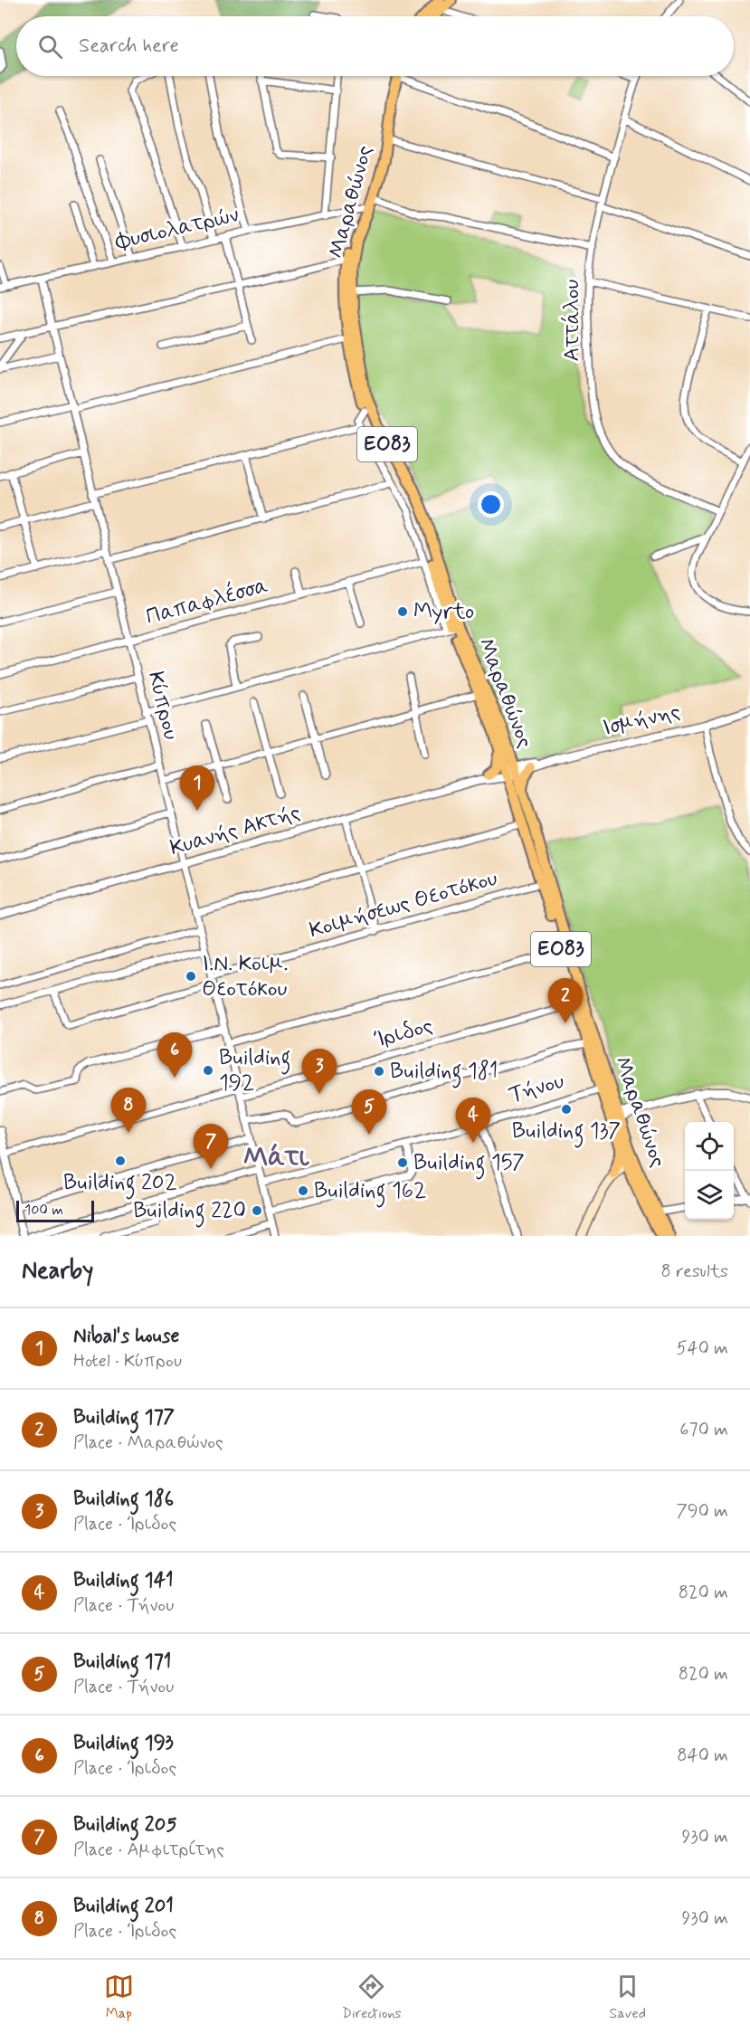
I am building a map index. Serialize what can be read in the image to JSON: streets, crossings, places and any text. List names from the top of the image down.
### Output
{
  "streets": {
    "main road": ["Μαραθώνος", "ΕΟ83"],
    "street": [
      "Φυσιολατρών",
      "Αττάλου",
      "Παπαφλέσσα",
      "Κύπρου",
      "Ισμήνης",
      "Κυανής Ακτής",
      "Κοιμήσεως Θεοτόκου",
      "Ίριδος",
      "Τήνου"
    ]
  },
  "crossings": [
    ["Μαραθώνος", "Φυσιολατρών"],
    ["Μαραθώνος", "Ισμήνης"],
    ["Μαραθώνος", "Κυανής Ακτής"],
    ["Μαραθώνος", "Κοιμήσεως Θεοτόκου"],
    ["Μαραθώνος", "Ίριδος"],
    ["Μαραθώνος", "Τήνου"],
    ["Φυσιολατρών", "Κύπρου"],
    ["Παπαφλέσσα", "Κύπρου"],
    ["Κύπρου", "Κυανής Ακτής"],
    ["Κύπρου", "Κοιμήσεως Θεοτόκου"],
    ["Κύπρου", "Ίριδος"],
    ["Κύπρου", "Τήνου"],
    ["Ισμήνης", "Κυανής Ακτής"]
  ],
  "districts": ["Μάτι"],
  "places": [
    "Myrto",
    "Ι.Ν. Κοιμ. Θεοτόκου",
    "Building 192",
    "Building 181",
    "Building 137",
    "Building 202",
    "Building 157",
    "Building 162",
    "Building 220"
  ],
  "scale_bar": "100 m",
  "page": {
    "search": "Search here",
    "pins": [
      "1",
      "2",
      "6",
      "3",
      "8",
      "5",
      "4",
      "7"
    ],
    "scale": "100 m",
    "heading": ["Nearby", "8 results"],
    "list": [
      {
        "mark": "1",
        "name": "Nibal's house",
        "note": "Hotel · Κύπρου",
        "value": "540 m"
      },
      {
        "mark": "2",
        "name": "Building 177",
        "note": "Place · Μαραθώνος",
        "value": "670 m"
      },
      {
        "mark": "3",
        "name": "Building 186",
        "note": "Place · Ίριδος",
        "value": "790 m"
      },
      {
        "mark": "4",
        "name": "Building 141",
        "note": "Place · Τήνου",
        "value": "820 m"
      },
      {
        "mark": "5",
        "name": "Building 171",
        "note": "Place · Τήνου",
        "value": "820 m"
      },
      {
        "mark": "6",
        "name": "Building 193",
        "note": "Place · Ίριδος",
        "value": "840 m"
      },
      {
        "mark": "7",
        "name": "Building 205",
        "note": "Place · Αμφιτρίτης",
        "value": "930 m"
      },
      {
        "mark": "8",
        "name": "Building 201",
        "note": "Place · Ίριδος",
        "value": "930 m"
      }
    ],
    "nav": ["Map", "Directions", "Saved"]
  }
}
